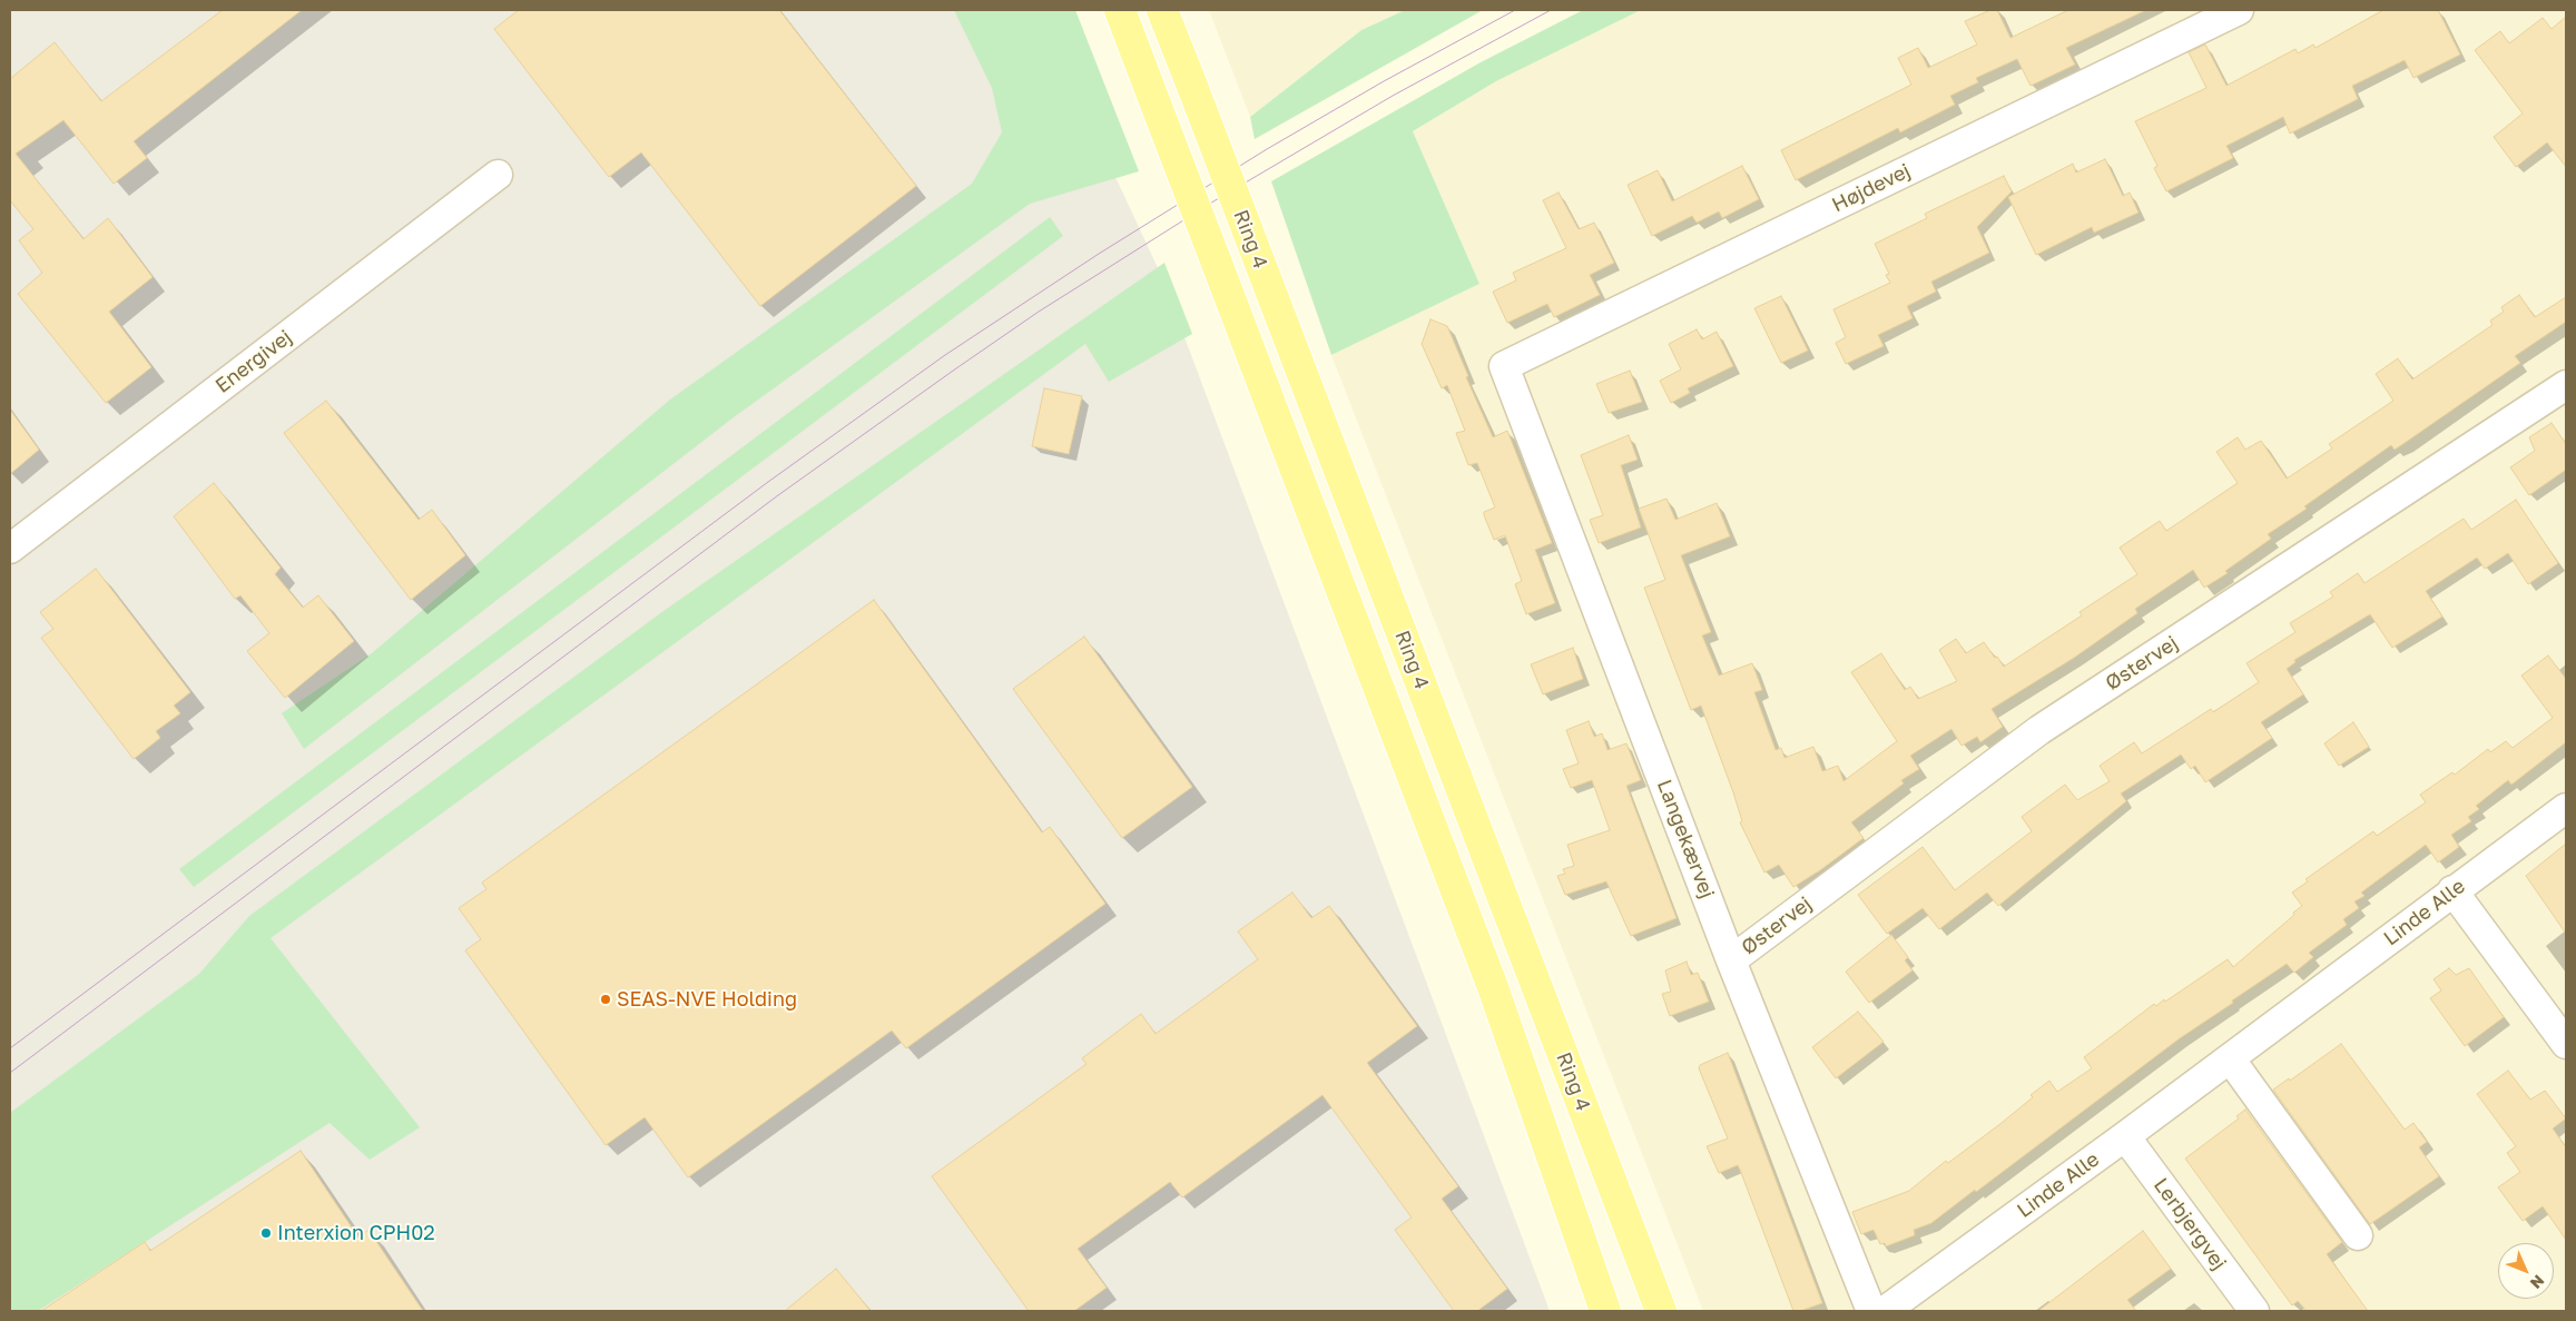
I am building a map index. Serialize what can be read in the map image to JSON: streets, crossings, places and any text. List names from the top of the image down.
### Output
{
  "streets": {
    "main road": ["Ring 4"],
    "street": [
      "Højdevej",
      "Energivej",
      "Østervej",
      "Langekærvej",
      "Linde Alle",
      "Lerbjergvej"
    ]
  },
  "crossings": [
    ["Højdevej", "Langekærvej"],
    ["Østervej", "Langekærvej"],
    ["Linde Alle", "Lerbjergvej"]
  ],
  "places": ["SEAS-NVE Holding", "Interxion CPH02"],
  "north": "bottom right"
}
